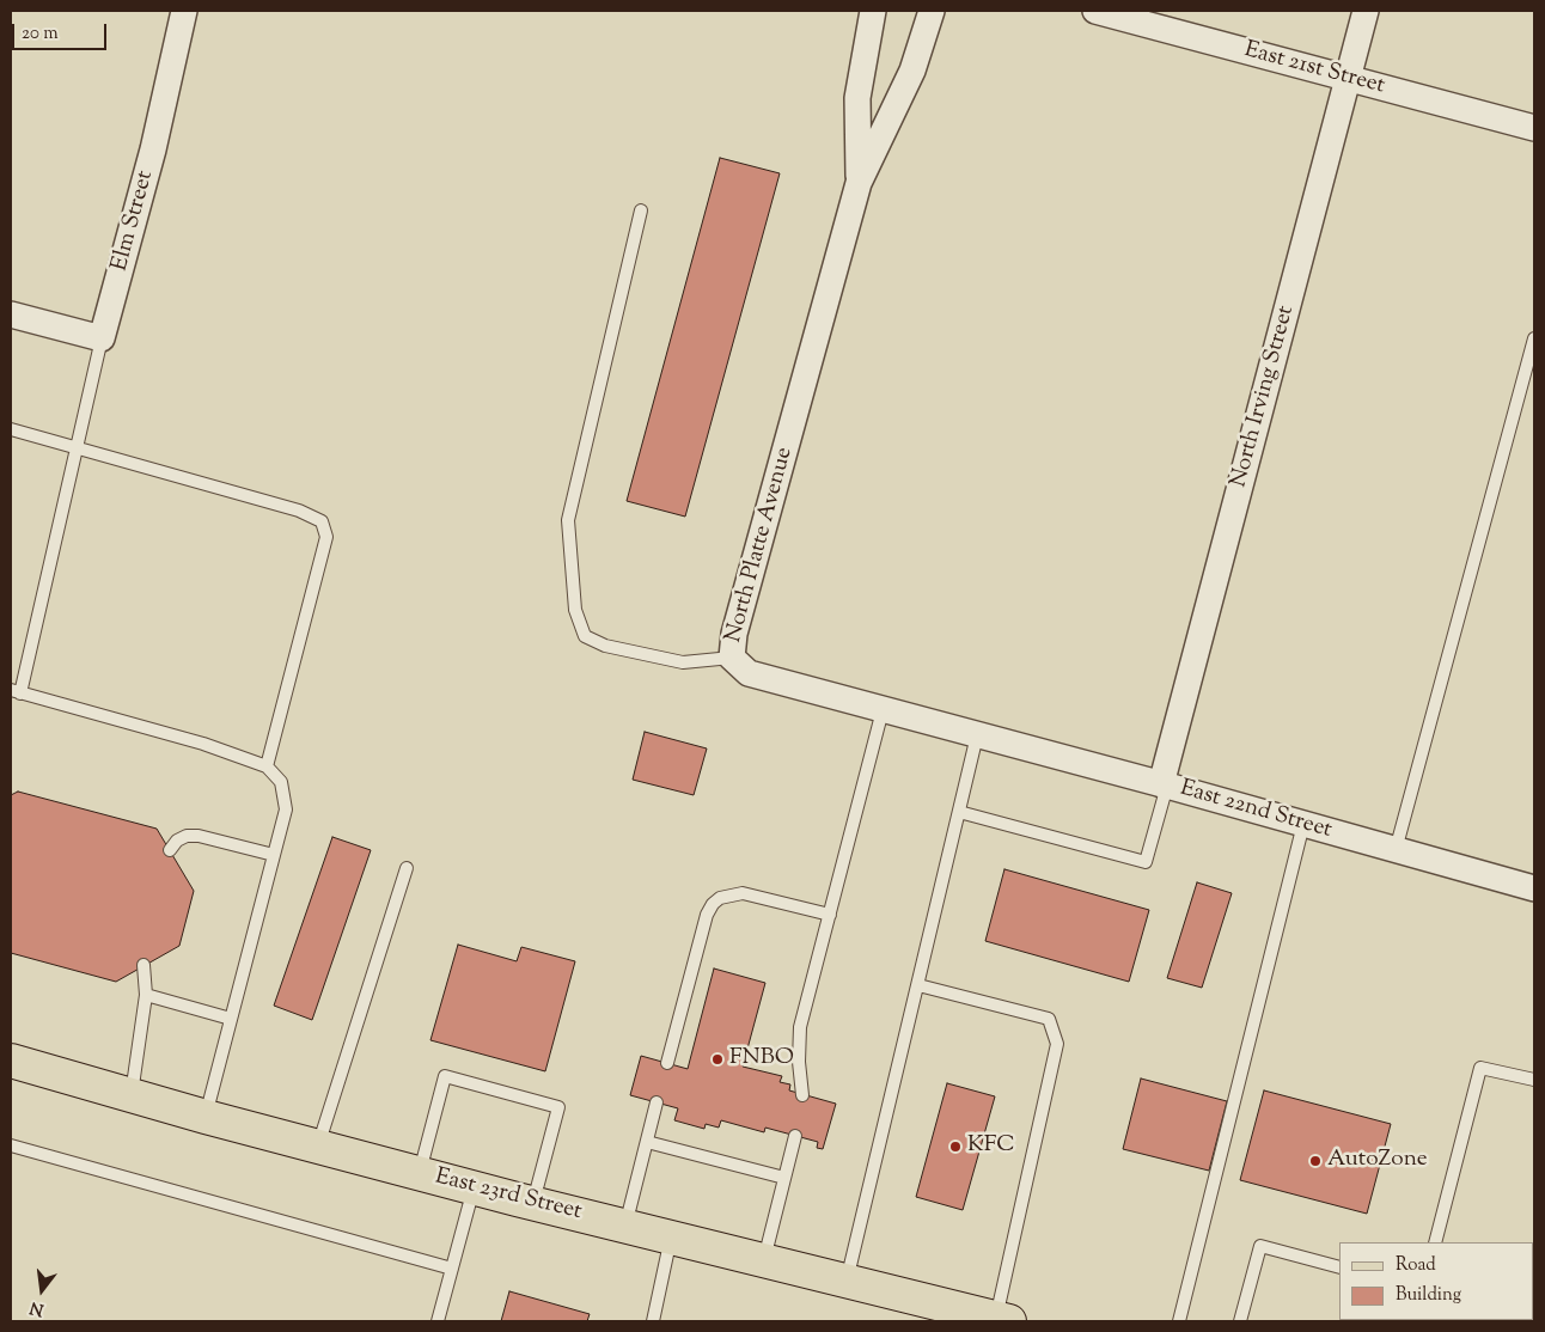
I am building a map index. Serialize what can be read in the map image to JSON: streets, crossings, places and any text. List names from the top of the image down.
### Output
{
  "streets": {
    "main road": ["East 23rd Street"],
    "street": [
      "East 21st Street",
      "Elm Street",
      "North Irving Street",
      "North Platte Avenue",
      "East 22nd Street"
    ]
  },
  "crossings": [
    ["East 21st Street", "North Irving Street"],
    ["North Irving Street", "East 22nd Street"],
    ["North Platte Avenue", "East 22nd Street"]
  ],
  "places": ["FNBO", "KFC", "AutoZone"],
  "legend": ["Road", "Building"],
  "scale_bar": "20 m",
  "north": "bottom"
}
